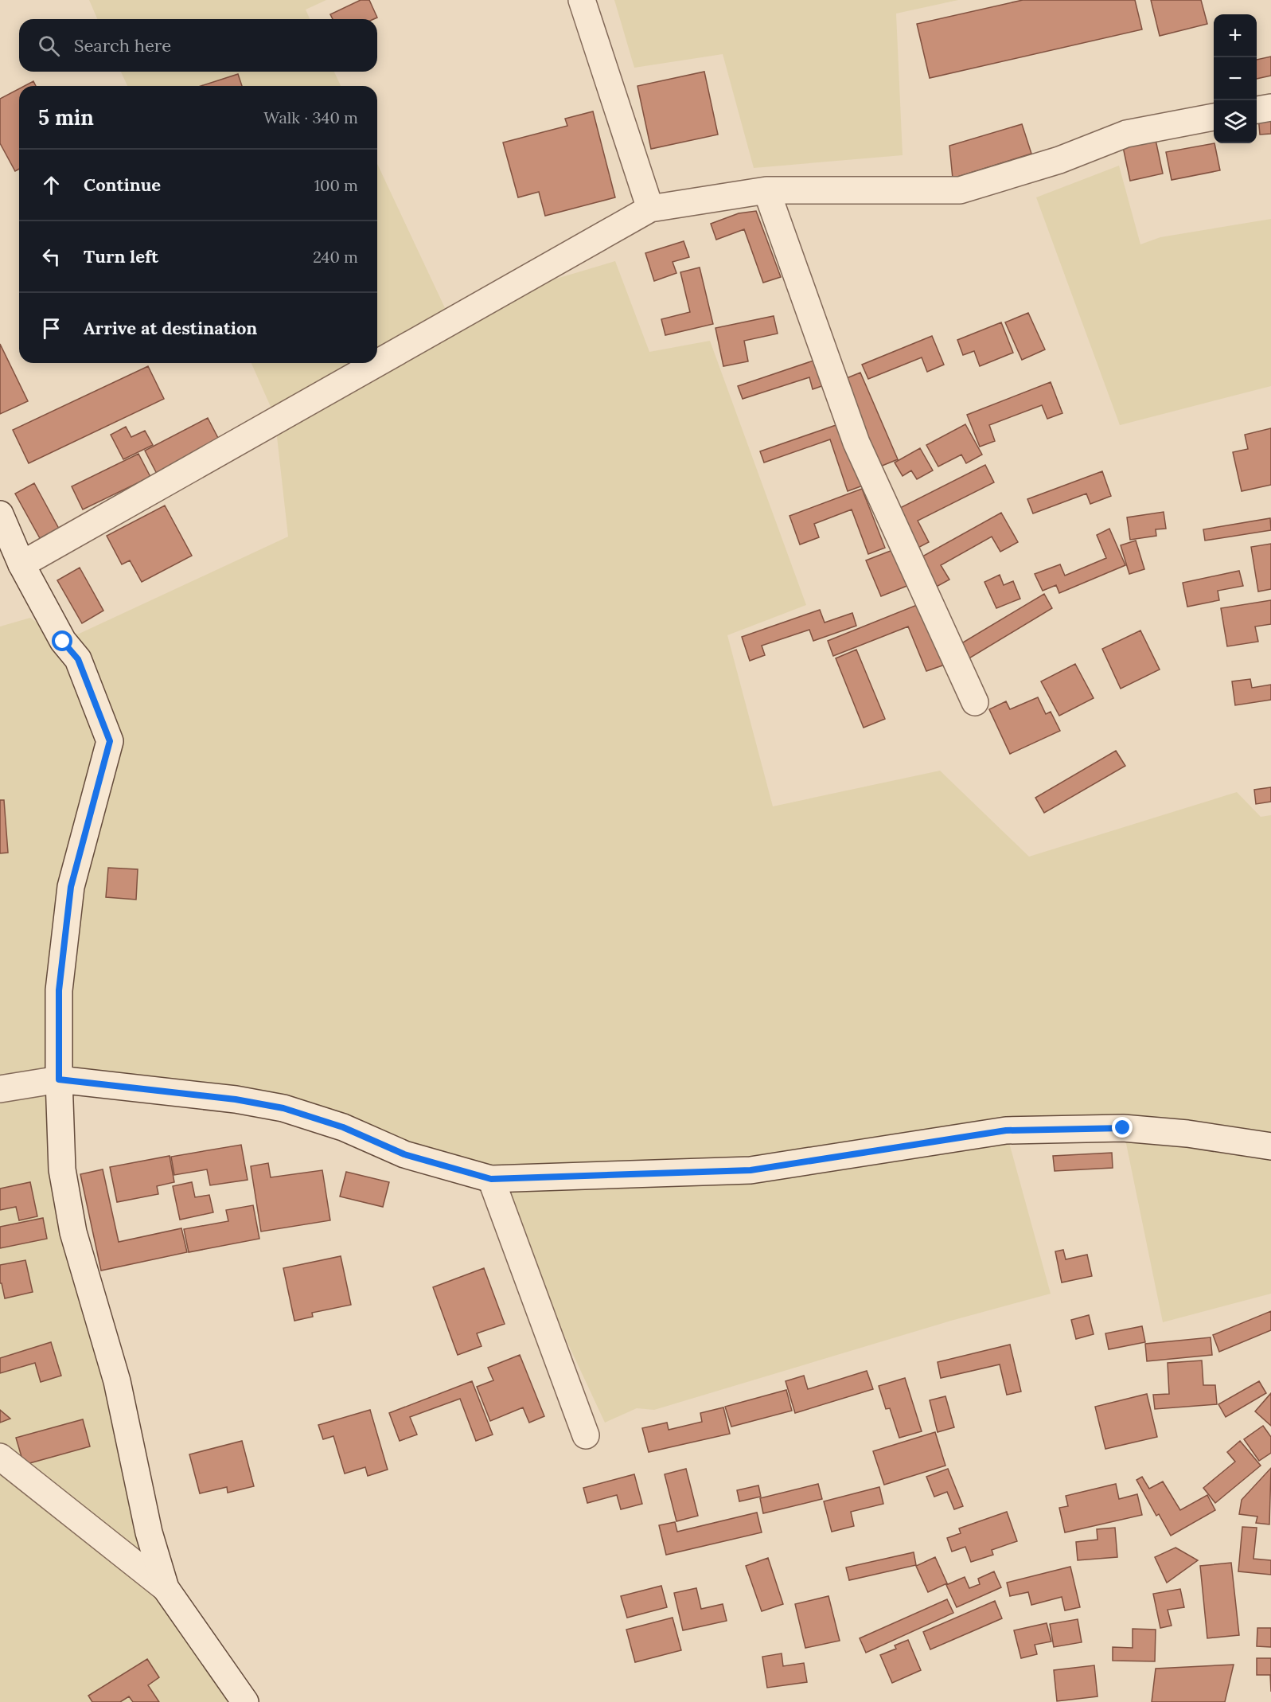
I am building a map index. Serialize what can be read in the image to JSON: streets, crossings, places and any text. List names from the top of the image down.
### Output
{
  "page": {
    "map_buttons": ["+", "−"],
    "search": "Search here",
    "heading": ["5 min", "Walk · 340 m"],
    "list": [
      ["Continue", "100 m"],
      ["Turn left", "240 m"],
      "Arrive at destination"
    ]
  }
}
